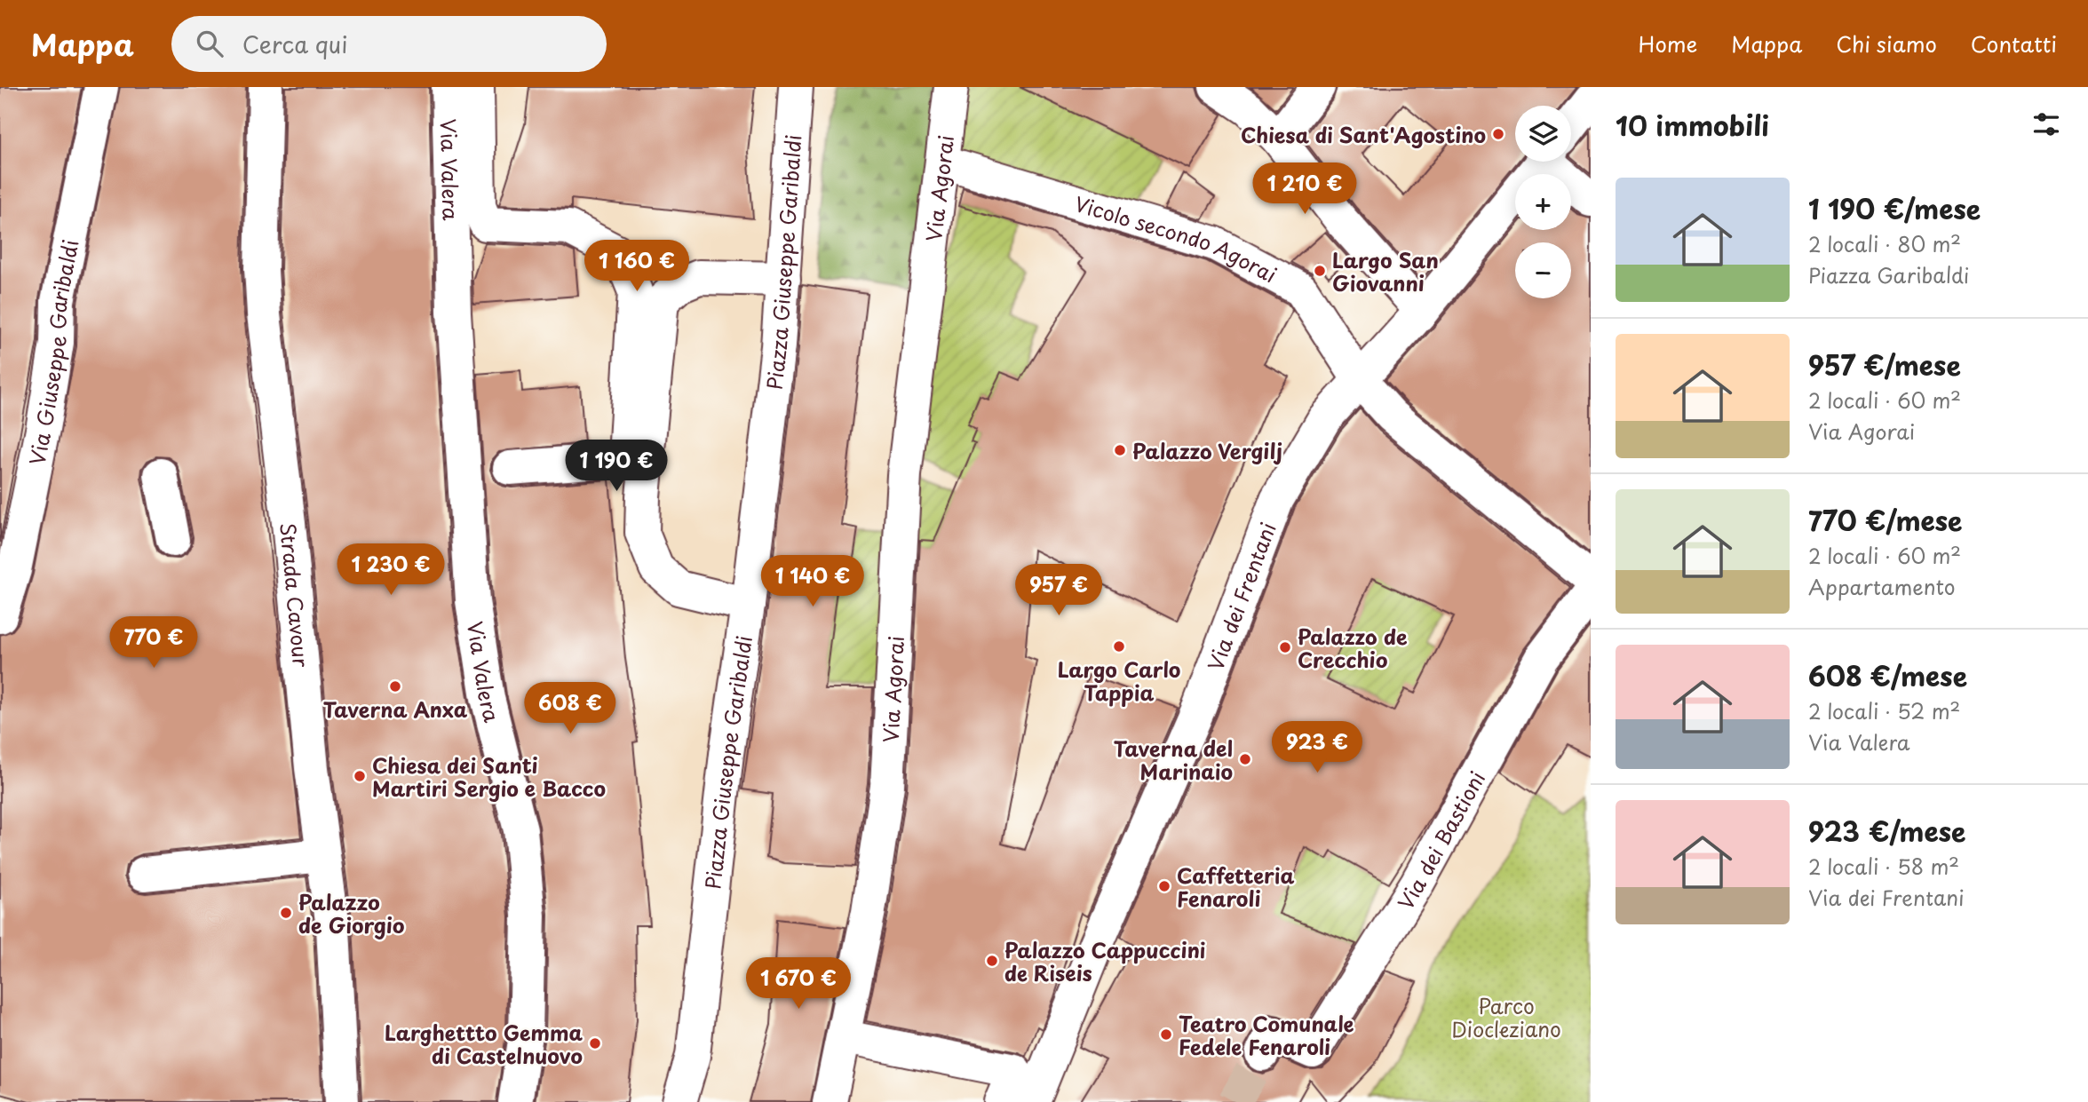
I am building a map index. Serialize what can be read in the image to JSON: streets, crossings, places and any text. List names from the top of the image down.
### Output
{
  "streets": {
    "street": [
      "Via Valera",
      "Via Agorai",
      "Vicolo secondo Agorai",
      "Piazza Giuseppe Garibaldi",
      "Via Giuseppe Garibaldi",
      "Strada Cavour",
      "Via dei Frentani",
      "Via dei Bastioni"
    ]
  },
  "crossings": [
    ["Via Agorai", "Vicolo secondo Agorai"],
    ["Vicolo secondo Agorai", "Via dei Frentani"]
  ],
  "parks": ["Parco Diocleziano"],
  "places": [
    "Chiesa di Sant'Agostino",
    "Largo San Giovanni",
    "Palazzo Vergilj",
    "Largo Carlo Tappia",
    "Palazzo de Crecchio",
    "Taverna Anxa",
    "Taverna del Marinaio",
    "Chiesa dei Santi Martiri Sergio e Bacco",
    "Caffetteria Fenaroli",
    "Palazzo de Giorgio",
    "Palazzo Cappuccini de Riseis",
    "Teatro Comunale Fedele Fenaroli",
    "Larghettto Gemma di Castelnuovo"
  ],
  "page": {
    "header": "Mappa",
    "search": "Cerca qui",
    "nav": [
      "Home",
      "Mappa",
      "Chi siamo",
      "Contatti"
    ],
    "heading": "10 immobili",
    "map_buttons": ["+", "−"],
    "list": [
      {
        "name": "1 190 €/mese",
        "note": "2 locali · 80 m² · Piazza Garibaldi"
      },
      {
        "name": "957 €/mese",
        "note": "2 locali · 60 m² · Via Agorai"
      },
      {
        "name": "770 €/mese",
        "note": "2 locali · 60 m² · Appartamento"
      },
      {
        "name": "608 €/mese",
        "note": "2 locali · 52 m² · Via Valera"
      },
      {
        "name": "923 €/mese",
        "note": "2 locali · 58 m² · Via dei Frentani"
      }
    ],
    "price": [
      "1 210 €",
      "1 160 €",
      "1 190 €",
      "1 230 €",
      "1 140 €",
      "957 €",
      "770 €",
      "608 €",
      "923 €",
      "1 670 €"
    ]
  }
}
